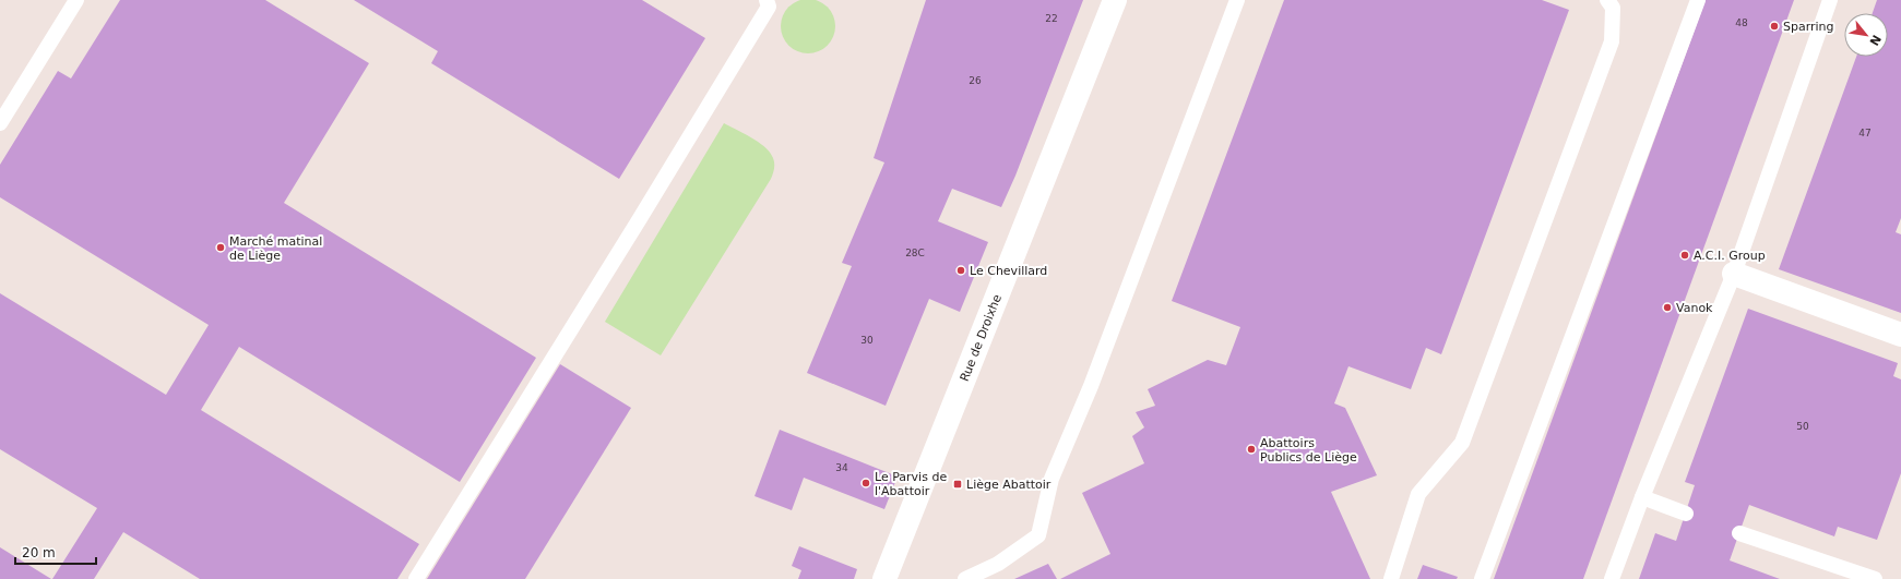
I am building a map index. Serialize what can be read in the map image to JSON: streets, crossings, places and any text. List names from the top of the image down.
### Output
{
  "streets": {
    "street": ["Rue de Droixhe"]
  },
  "places": {
    "other": [
      "Sparring",
      "Marché matinal de Liège",
      "A.C.I. Group",
      "Le Chevillard",
      "Vanok",
      "Abattoirs Publics de Liège",
      "Le Parvis de l'Abattoir"
    ],
    "transit": ["Liège Abattoir"]
  },
  "house_numbers": [
    "22",
    "48",
    "26",
    "47",
    "28C",
    "30",
    "50",
    "34"
  ],
  "scale_bar": "20 m",
  "north": "bottom right"
}
